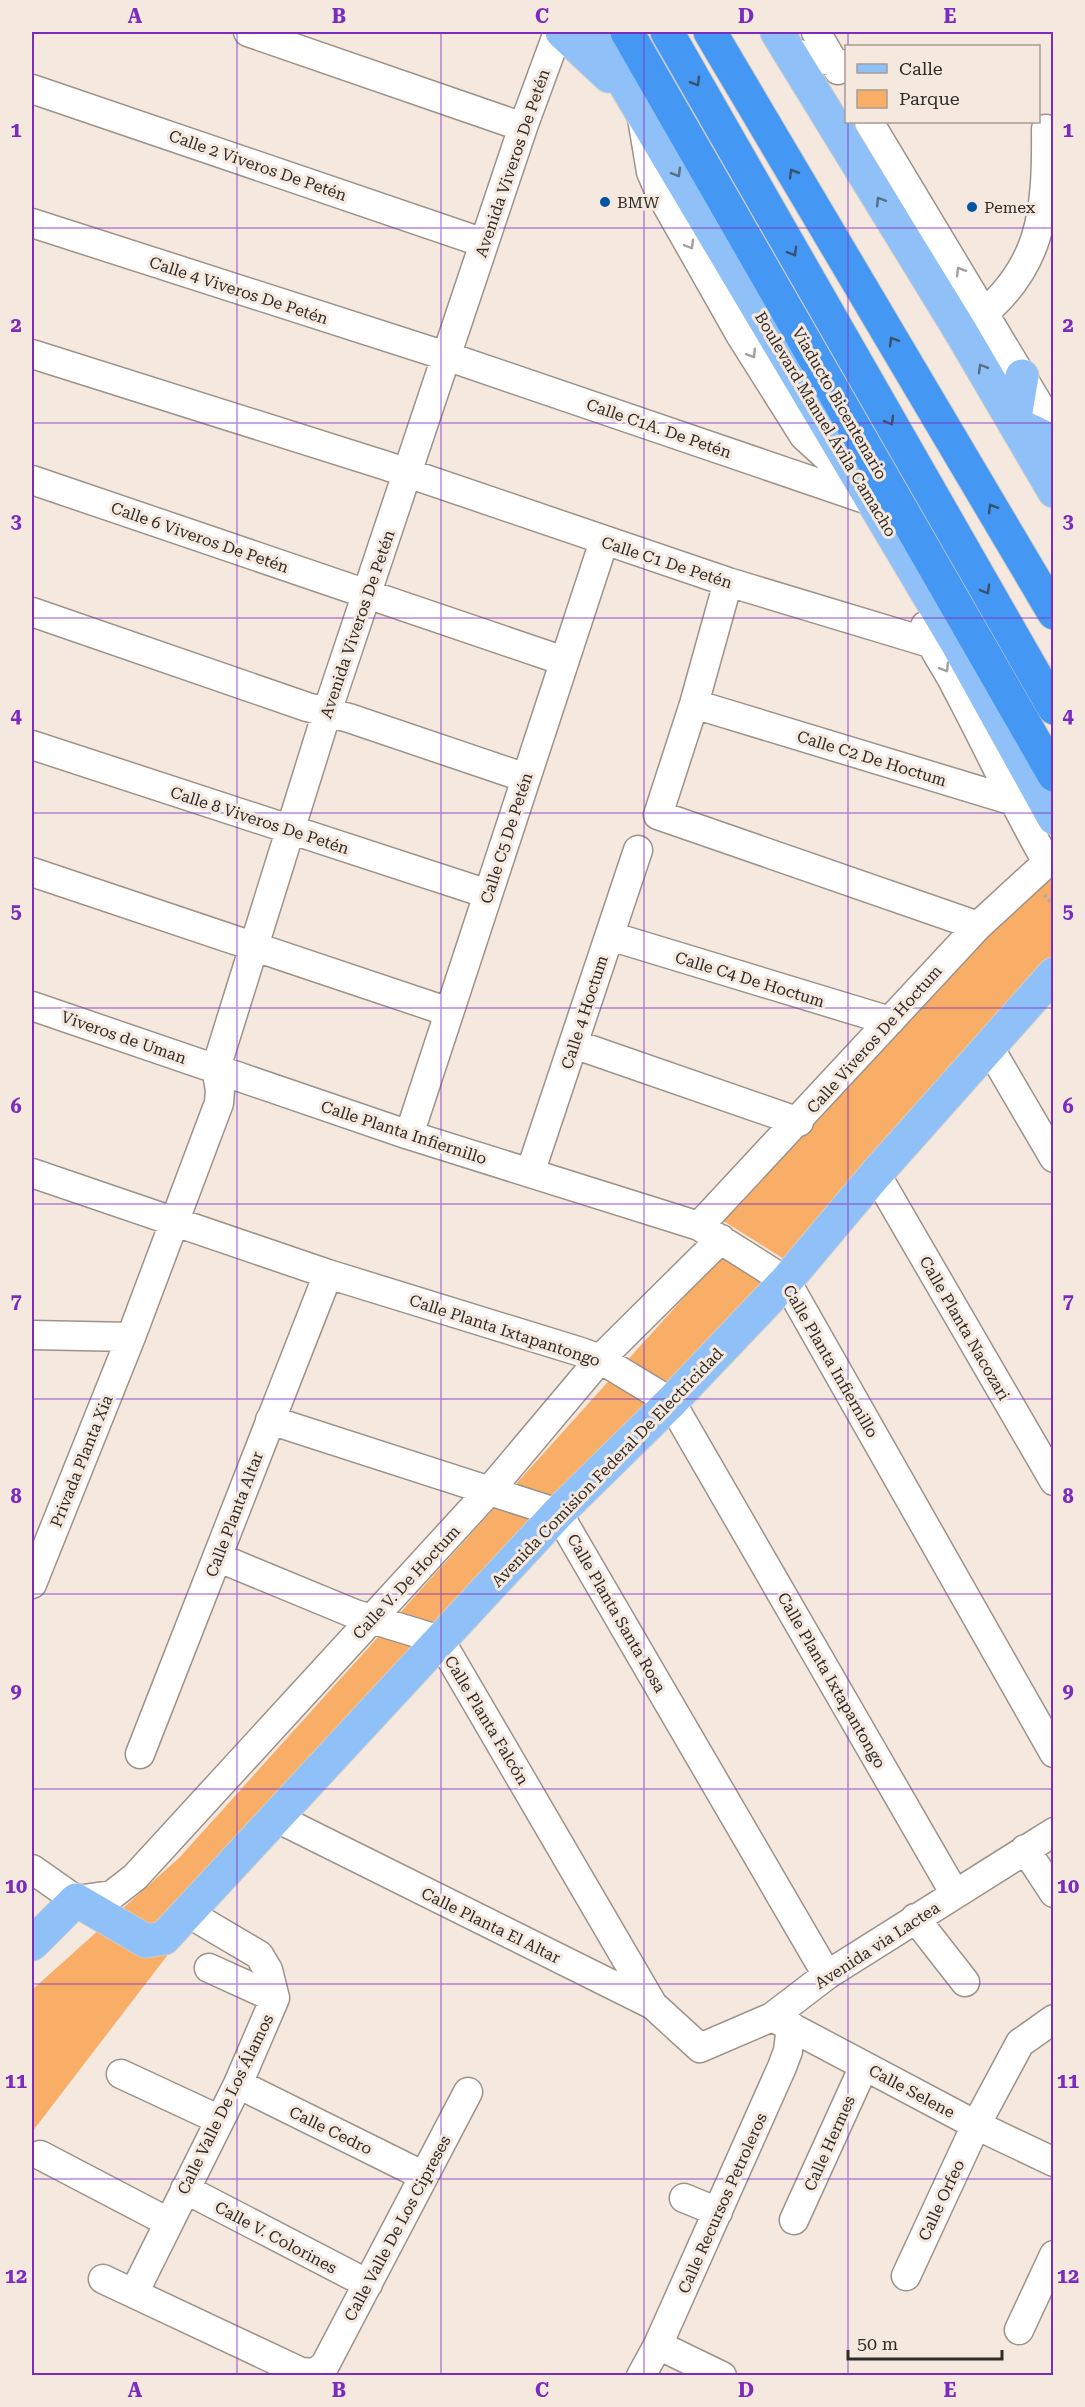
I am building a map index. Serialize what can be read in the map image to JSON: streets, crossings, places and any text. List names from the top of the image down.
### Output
{
  "streets": {
    "highway": ["Viaducto Bicentenario"],
    "main road": ["Boulevard Manuel Ávila Camacho", "Avenida Comision Federal De Electricidad"],
    "street": [
      "Avenida Viveros De Petén",
      "Calle 2 Viveros De Petén",
      "Calle 4 Viveros De Petén",
      "Calle C1A. De Petén",
      "Calle 6 Viveros De Petén",
      "Calle C1 De Petén",
      "Calle C2 De Hoctum",
      "Calle 8 Viveros De Petén",
      "Calle C5 De Petén",
      "Calle C4 De Hoctum",
      "Calle 4 Hoctum",
      "Viveros de Uman",
      "Calle Viveros De Hoctum",
      "Calle Planta Infiernillo",
      "Calle Planta Nacozari",
      "Calle Planta Ixtapantongo",
      "Privada Planta Xia",
      "Calle Planta Altar",
      "Calle V. De Hoctum",
      "Calle Planta Santa Rosa",
      "Calle Planta Falcón",
      "Calle Planta El Altar",
      "Avenida via Lactea",
      "Calle Selene",
      "Calle Valle De Los Álamos",
      "Calle Cedro",
      "Calle Hermes",
      "Calle Orfeo",
      "Calle Recursos Petroleros",
      "Calle Valle De Los Cipreses",
      "Calle V. Colorines"
    ]
  },
  "crossings": [
    ["Avenida Viveros De Petén", "Calle 2 Viveros De Petén"],
    ["Avenida Viveros De Petén", "Calle 4 Viveros De Petén"],
    ["Avenida Viveros De Petén", "Calle C1A. De Petén"],
    ["Avenida Viveros De Petén", "Calle 6 Viveros De Petén"],
    ["Avenida Viveros De Petén", "Calle C1 De Petén"],
    ["Avenida Viveros De Petén", "Calle 8 Viveros De Petén"],
    ["Avenida Viveros De Petén", "Viveros de Uman"],
    ["Avenida Viveros De Petén", "Calle Planta Infiernillo"],
    ["Avenida Viveros De Petén", "Calle Planta Ixtapantongo"],
    ["Avenida Viveros De Petén", "Privada Planta Xia"],
    ["Calle 4 Viveros De Petén", "Calle C1A. De Petén"],
    ["Boulevard Manuel Ávila Camacho", "Calle C1A. De Petén"],
    ["Boulevard Manuel Ávila Camacho", "Calle C2 De Hoctum"],
    ["Calle C1 De Petén", "Calle C5 De Petén"],
    ["Calle 8 Viveros De Petén", "Calle C5 De Petén"],
    ["Calle C5 De Petén", "Calle Planta Infiernillo"],
    ["Calle C4 De Hoctum", "Calle 4 Hoctum"],
    ["Calle C4 De Hoctum", "Calle Viveros De Hoctum"],
    ["Calle 4 Hoctum", "Calle Planta Infiernillo"],
    ["Viveros de Uman", "Calle Planta Infiernillo"],
    ["Calle Viveros De Hoctum", "Calle Planta Infiernillo"],
    ["Calle Viveros De Hoctum", "Calle V. De Hoctum"],
    ["Calle Planta Infiernillo", "Avenida Comision Federal De Electricidad"],
    ["Calle Planta Infiernillo", "Calle V. De Hoctum"],
    ["Calle Planta Nacozari", "Avenida Comision Federal De Electricidad"],
    ["Calle Planta Ixtapantongo", "Privada Planta Xia"],
    ["Calle Planta Ixtapantongo", "Avenida Comision Federal De Electricidad"],
    ["Calle Planta Ixtapantongo", "Calle Planta Altar"],
    ["Calle Planta Ixtapantongo", "Calle V. De Hoctum"],
    ["Calle Planta Ixtapantongo", "Avenida via Lactea"],
    ["Avenida Comision Federal De Electricidad", "Calle V. De Hoctum"],
    ["Avenida Comision Federal De Electricidad", "Calle Planta Santa Rosa"],
    ["Avenida Comision Federal De Electricidad", "Calle Planta Falcón"],
    ["Avenida Comision Federal De Electricidad", "Calle Planta El Altar"],
    ["Avenida Comision Federal De Electricidad", "Calle Valle De Los Álamos"],
    ["Calle Planta Altar", "Calle Planta Falcón"],
    ["Calle V. De Hoctum", "Calle Planta Falcón"],
    ["Calle Planta Santa Rosa", "Avenida via Lactea"],
    ["Calle Planta Falcón", "Calle Planta El Altar"],
    ["Calle Planta El Altar", "Avenida via Lactea"],
    ["Avenida via Lactea", "Calle Selene"],
    ["Avenida via Lactea", "Calle Recursos Petroleros"],
    ["Calle Selene", "Calle Hermes"],
    ["Calle Selene", "Calle Orfeo"],
    ["Calle Selene", "Calle Recursos Petroleros"],
    ["Calle Valle De Los Álamos", "Calle Cedro"],
    ["Calle Valle De Los Álamos", "Calle Valle De Los Cipreses"],
    ["Calle Valle De Los Álamos", "Calle V. Colorines"],
    ["Calle Cedro", "Calle Valle De Los Cipreses"],
    ["Calle Valle De Los Cipreses", "Calle V. Colorines"]
  ],
  "places": ["BMW", "Pemex"],
  "legend": ["Calle", "Parque"],
  "scale_bar": "50 m",
  "grid": {
    "columns": [
      "A",
      "B",
      "C",
      "D",
      "E"
    ],
    "rows": [
      "1",
      "2",
      "3",
      "4",
      "5",
      "6",
      "7",
      "8",
      "9",
      "10",
      "11",
      "12"
    ]
  }
}
